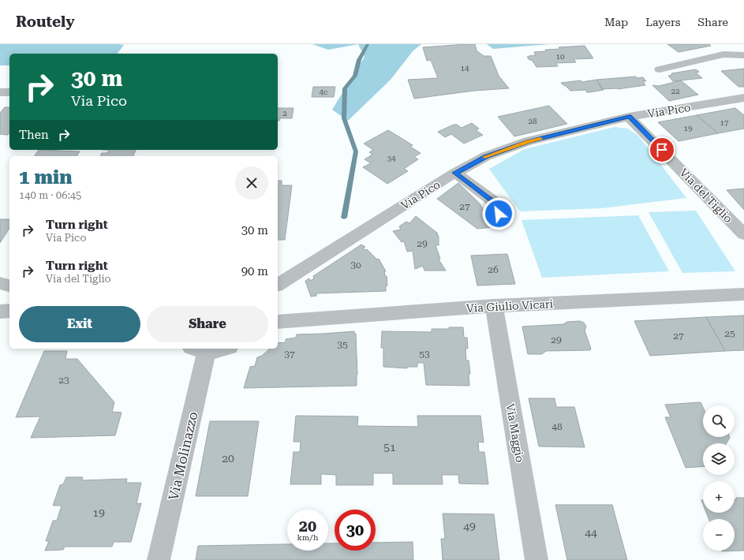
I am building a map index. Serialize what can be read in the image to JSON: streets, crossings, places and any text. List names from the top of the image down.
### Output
{
  "streets": {
    "street": [
      "Via Pico",
      "Via del Tiglio",
      "Via Giulio Vicari",
      "Via Maggio",
      "Via Molinazzo"
    ]
  },
  "crossings": [
    ["Via Pico", "Via del Tiglio"],
    ["Via Giulio Vicari", "Via Maggio"]
  ],
  "house_numbers": [
    "10",
    "14",
    "22",
    "4c",
    "2",
    "28",
    "17",
    "19",
    "34",
    "27",
    "29",
    "30",
    "26",
    "25",
    "27",
    "29",
    "35",
    "37",
    "53",
    "23",
    "48",
    "51",
    "20",
    "19",
    "49",
    "44"
  ],
  "page": {
    "header": "Routely",
    "nav": ["Map", "Layers", "Share"],
    "turn": ["30 m", "Via Pico"],
    "then": "Then",
    "heading": ["1 min", "140 m · 06:45"],
    "list": [
      {
        "name": "Turn right",
        "note": "Via Pico",
        "value": "30 m"
      },
      {
        "name": "Turn right",
        "note": "Via del Tiglio",
        "value": "90 m"
      }
    ],
    "buttons": ["Exit", "Share"],
    "map_buttons": ["+", "−"],
    "speed": "20 km/h",
    "limit": "30"
  }
}
